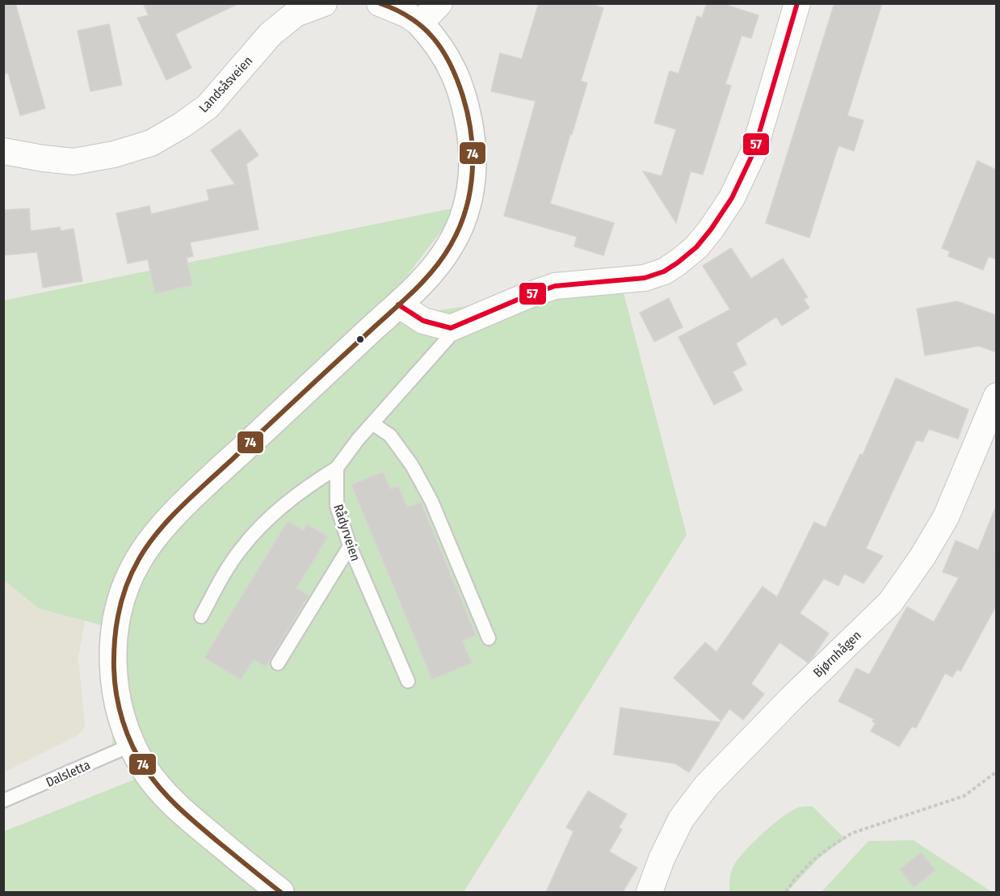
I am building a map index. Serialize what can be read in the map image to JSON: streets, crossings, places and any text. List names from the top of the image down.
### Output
{
  "streets": {
    "street": ["Landsåsveien", "Bjørnhågen"],
    "lane": ["Rådyrveien", "Dalsletta"]
  },
  "lines": ["transit line 57", "transit line 74"]
}
